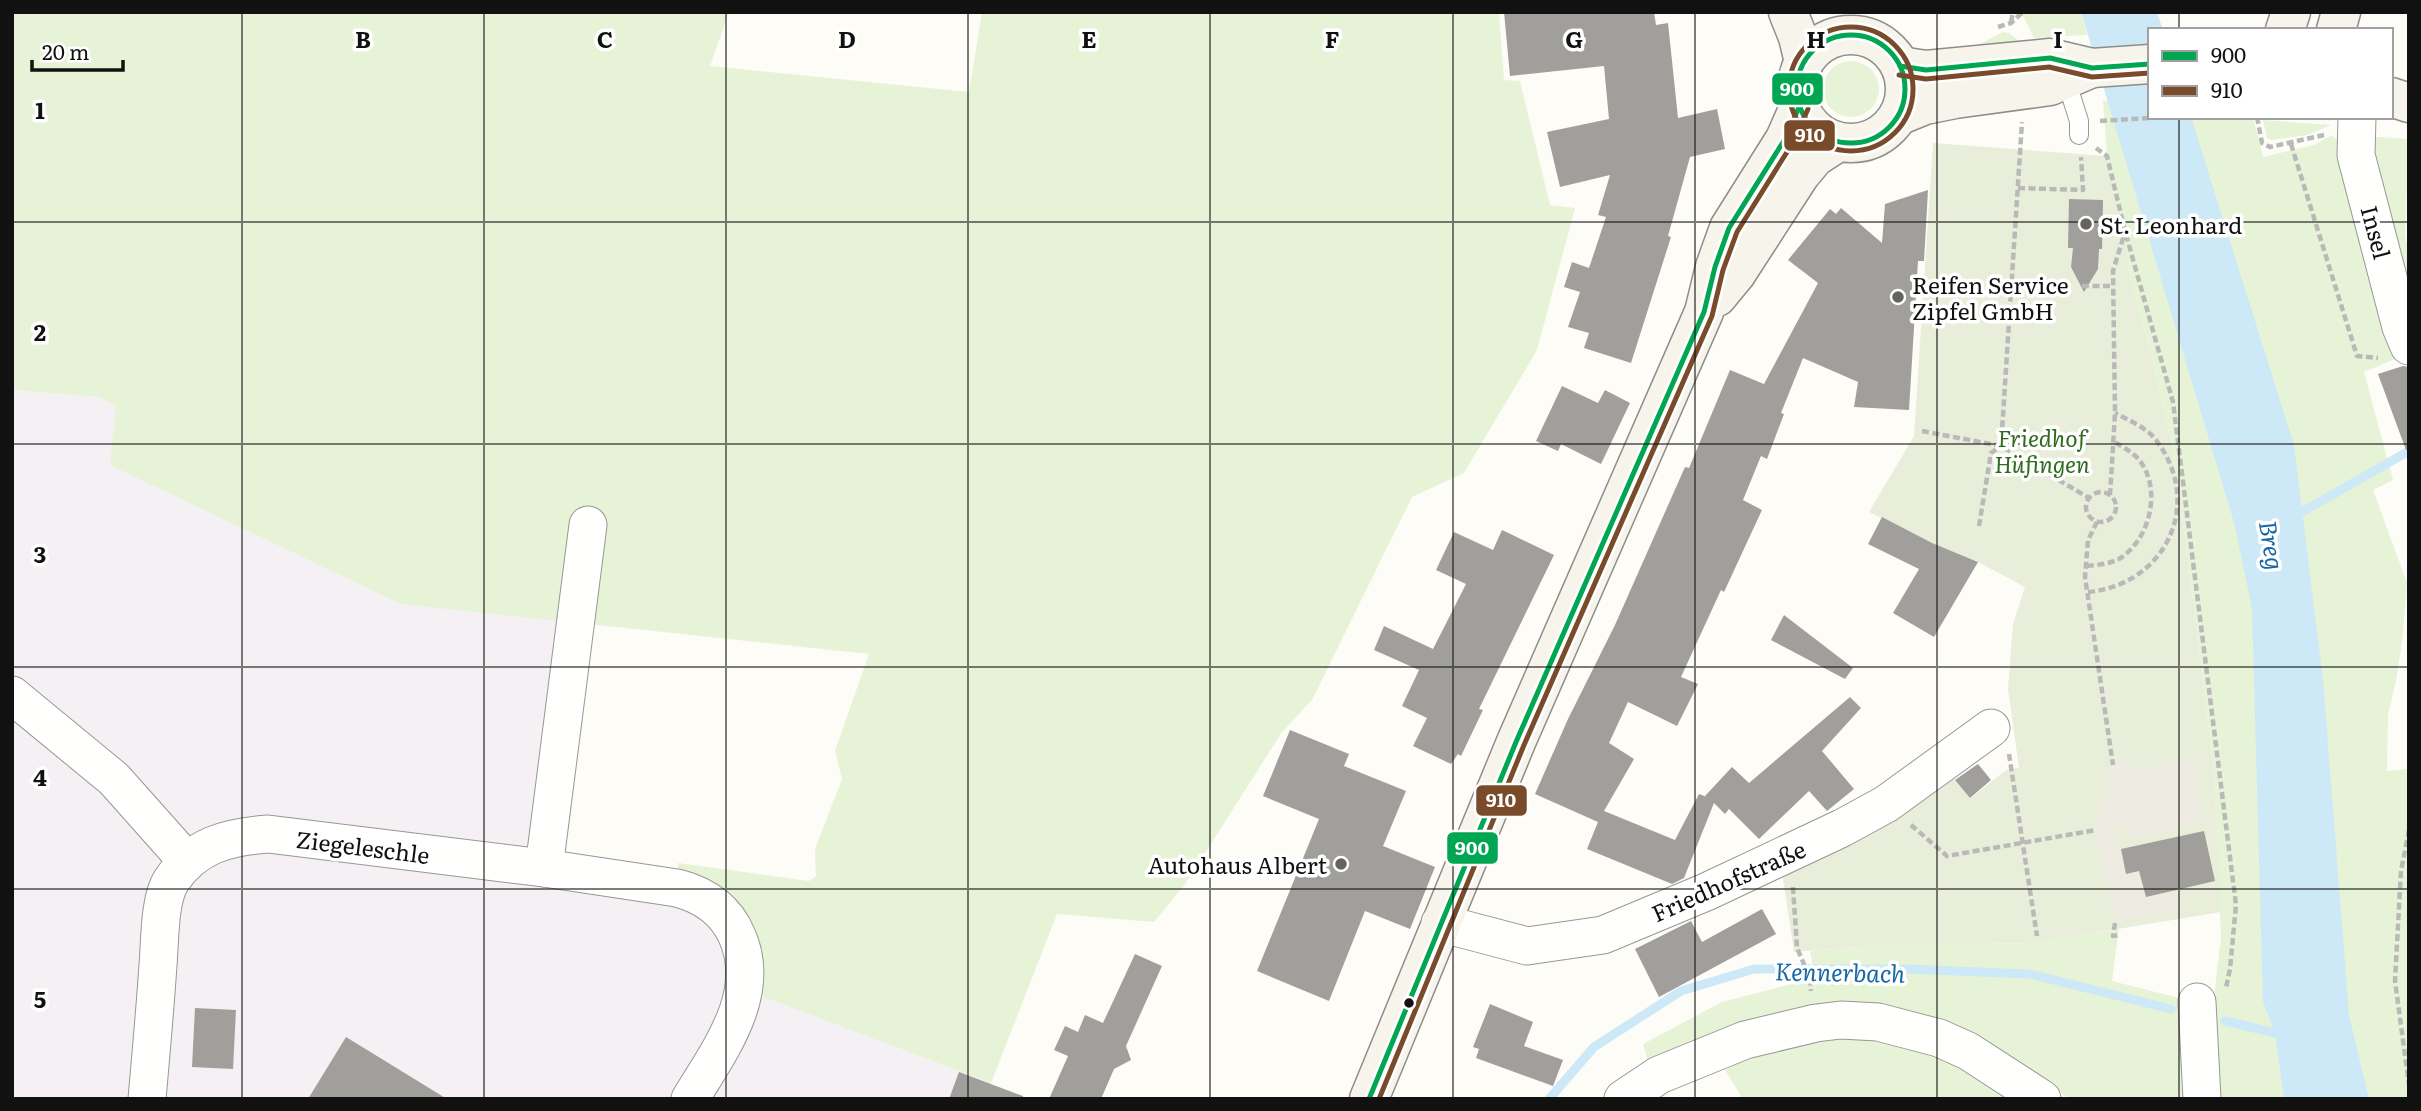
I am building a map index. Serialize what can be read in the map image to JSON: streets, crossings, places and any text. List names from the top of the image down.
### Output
{
  "streets": {
    "street": ["Insel", "Ziegeleschle", "Friedhofstraße"]
  },
  "water": ["Breg", "Kennerbach"],
  "parks": ["Friedhof Hüfingen"],
  "places": ["St. Leonhard", "Reifen Service Zipfel GmbH", "Autohaus Albert"],
  "lines": ["transit line 910", "transit line 900"],
  "legend": ["900", "910"],
  "scale_bar": "20 m",
  "grid": {
    "columns": [
      "B",
      "C",
      "D",
      "E",
      "F",
      "G",
      "H",
      "I"
    ],
    "rows": [
      "1",
      "2",
      "3",
      "4",
      "5"
    ]
  }
}
